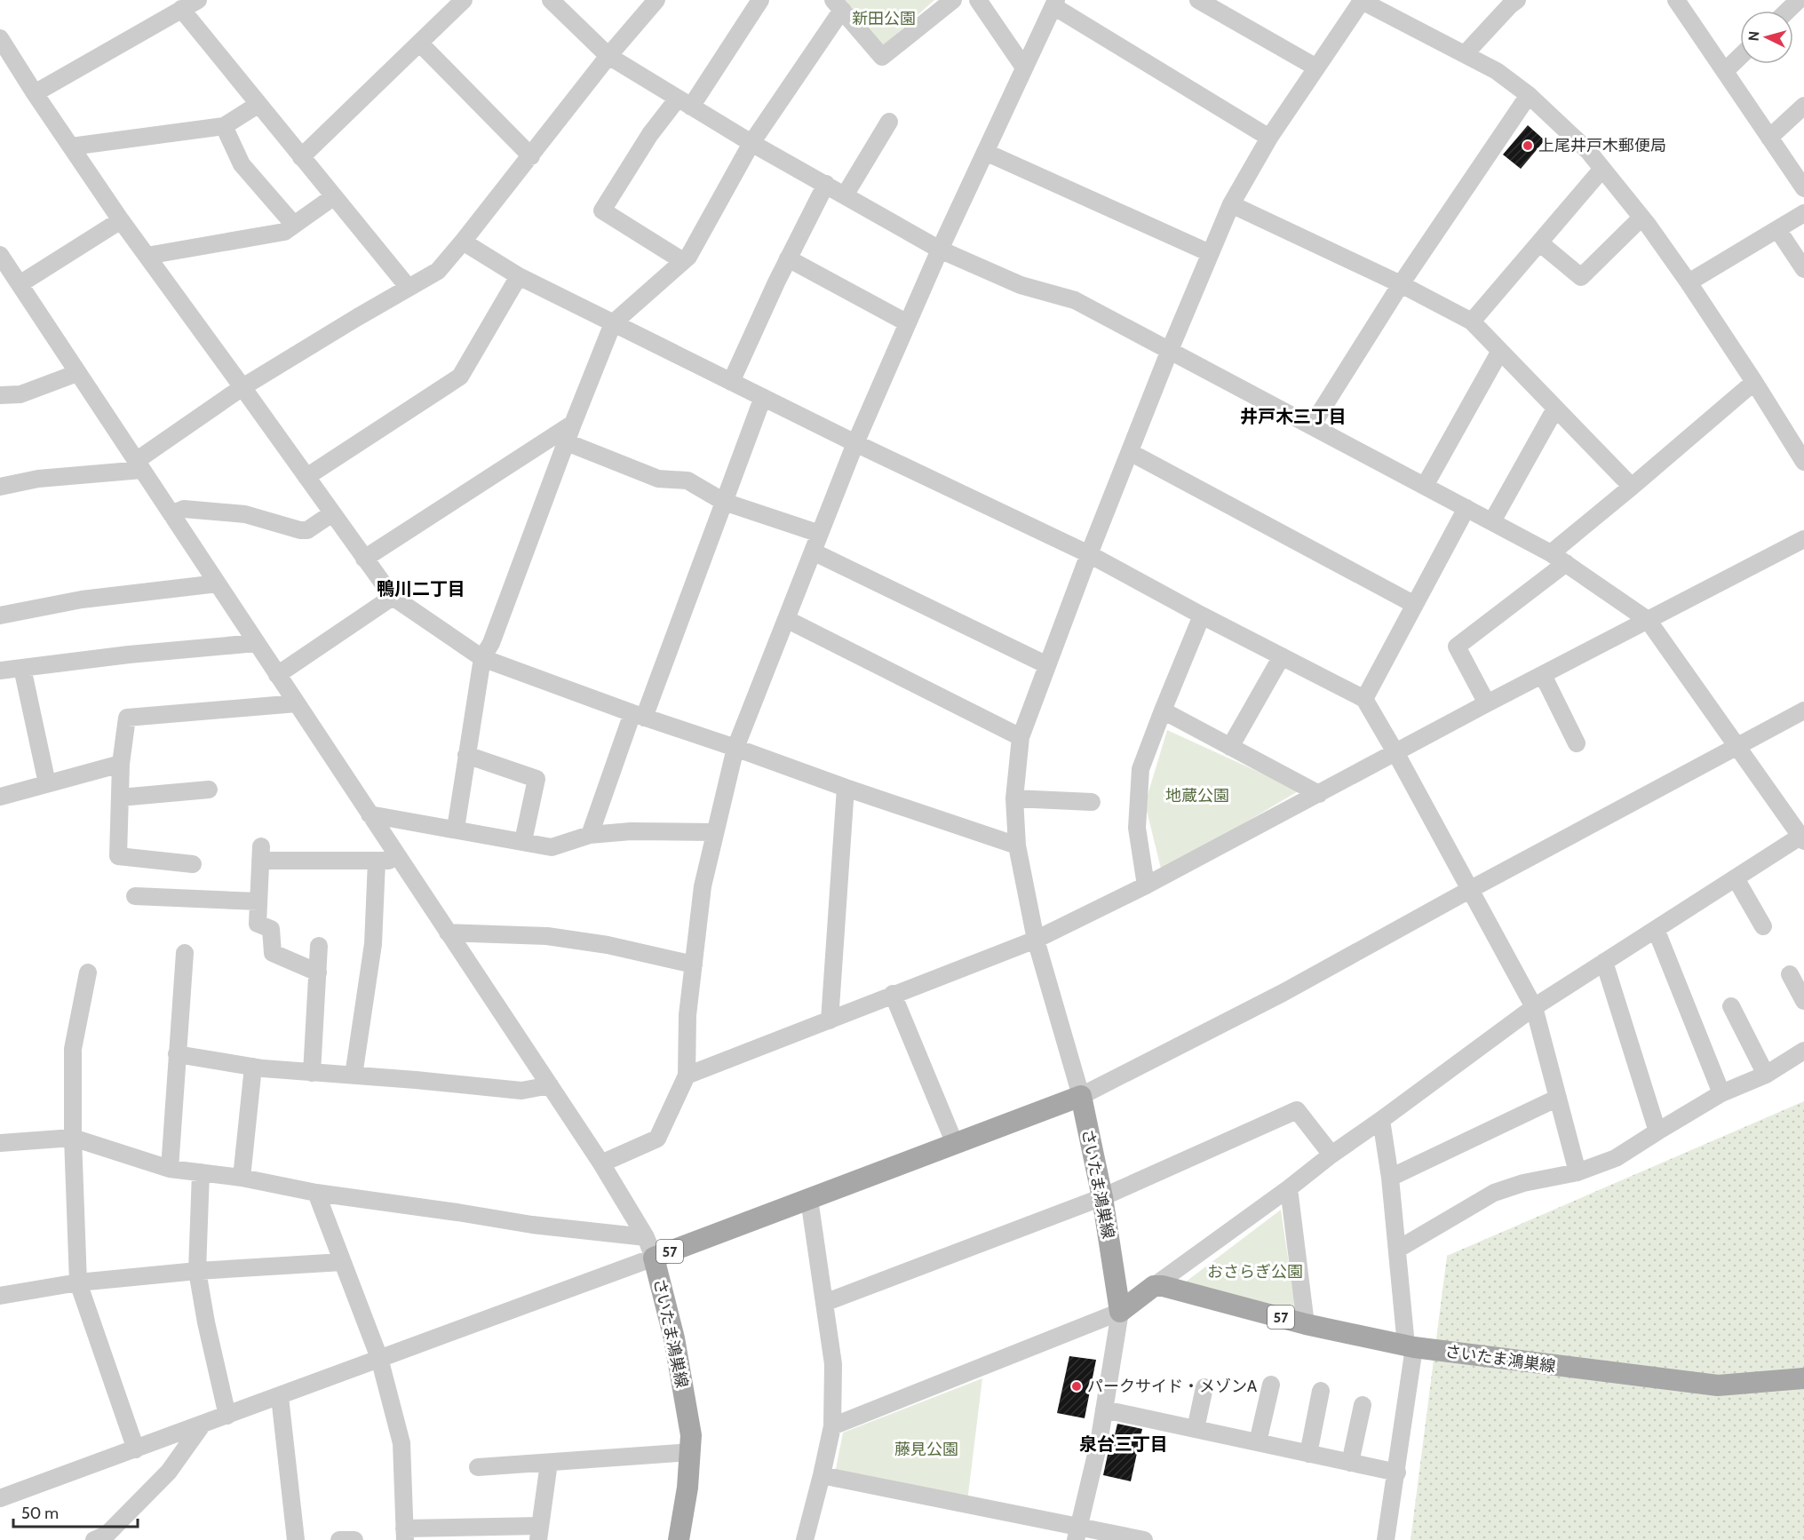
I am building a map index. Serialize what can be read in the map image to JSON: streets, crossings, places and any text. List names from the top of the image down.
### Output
{
  "streets": {
    "main road": ["さいたま鴻巣線", "57"]
  },
  "districts": ["井戸木三丁目", "鴨川二丁目", "泉台三丁目"],
  "parks": [
    "新田公園",
    "地蔵公園",
    "おさらぎ公園",
    "藤見公園"
  ],
  "places": ["上尾井戸木郵便局", "パークサイド・メゾンA"],
  "scale_bar": "50 m",
  "north": "left"
}
